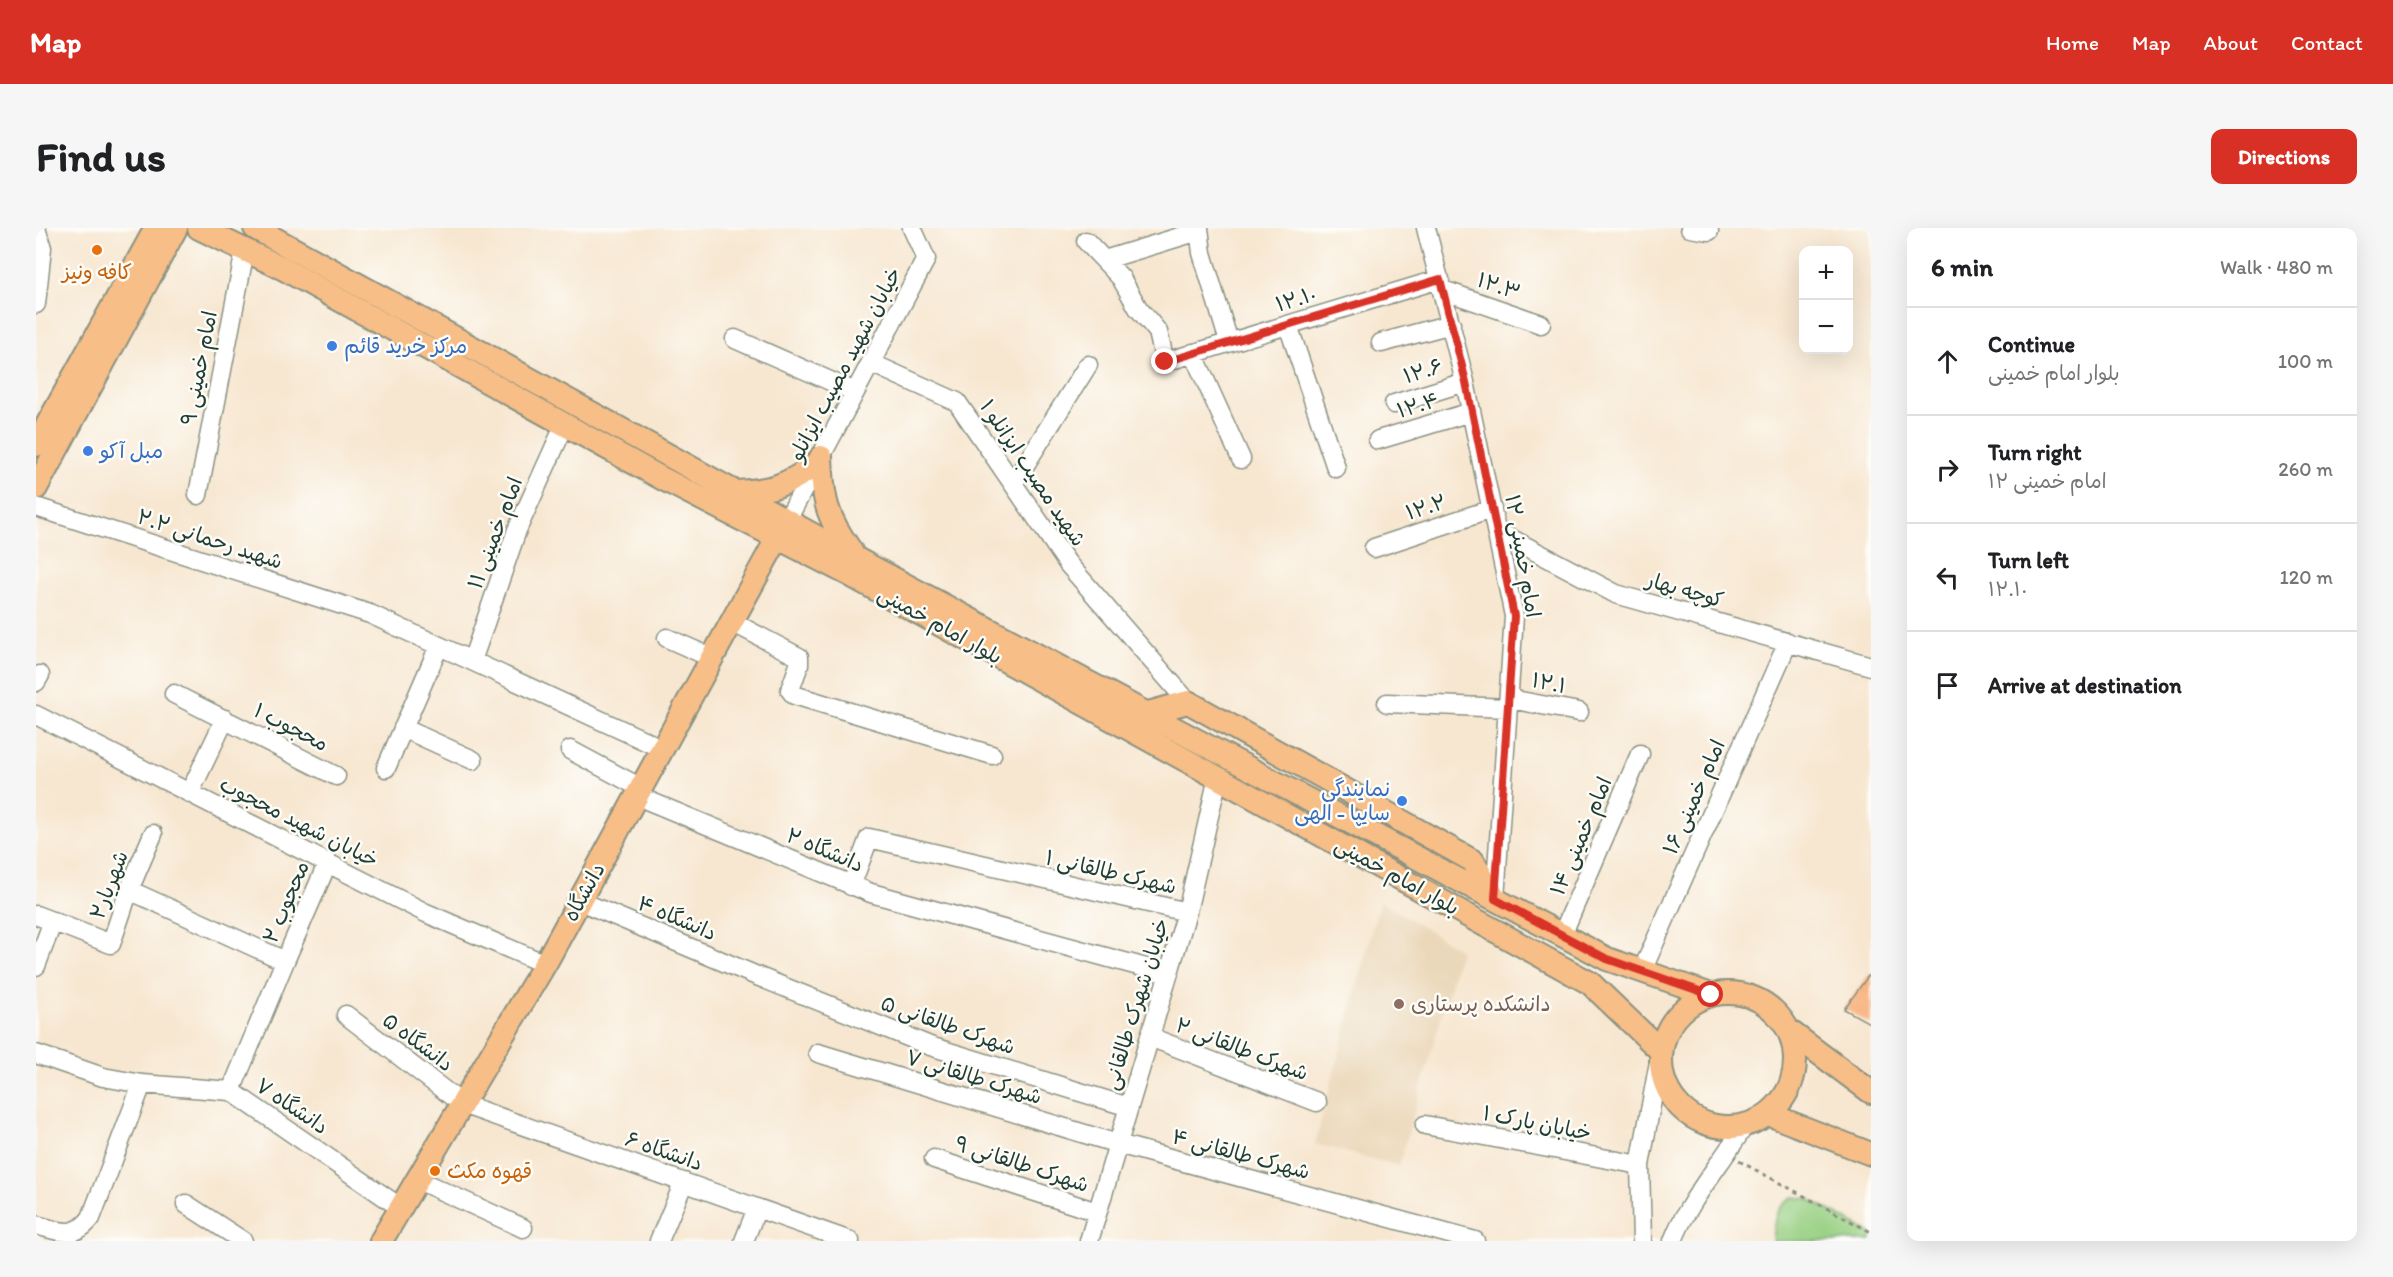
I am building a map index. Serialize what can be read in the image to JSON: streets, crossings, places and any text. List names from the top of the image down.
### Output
{
  "streets": {
    "main road": ["بلوار امام خمینی", "دانشگاه"],
    "street": [
      "۱۲.۳",
      "۱۲.۱۰",
      "خیابان شهید مصیب ایزانلو",
      "امام خمینی ۹",
      "۱۲.۶",
      "۱۲.۴",
      "شهید مصیب ایزانلو ۱",
      "۱۲.۲",
      "امام خمینی ۱۱",
      "شهید رحمانی ۲.۲",
      "امام خمینی ۱۲",
      "کوچه بهار",
      "۱۲.۱",
      "محجوب ۱",
      "امام خمینی ۱۶",
      "خیابان شهید محجوب",
      "امام خمینی ۱۴",
      "دانشگاه ۲",
      "شهرک طالقانی ۱",
      "شهریار۲",
      "محجوب ۲",
      "دانشگاه ۴",
      "خیابان شهرک طالقانی",
      "شهرک طالقانی ۵",
      "دانشگاه ۵",
      "شهرک طالقانی ۲",
      "شهرک طالقانی ۷",
      "دانشگاه ۷",
      "خیابان پارک ۱",
      "دانشگاه ۶",
      "شهرک طالقانی ۴",
      "شهرک طالقانی ۹"
    ]
  },
  "crossings": [
    ["۱۲.۳", "۱۲.۱۰"],
    ["۱۲.۳", "امام خمینی ۱۲"],
    ["۱۲.۱۰", "امام خمینی ۱۲"],
    ["خیابان شهید مصیب ایزانلو", "شهید مصیب ایزانلو ۱"],
    ["خیابان شهید مصیب ایزانلو", "بلوار امام خمینی"],
    ["خیابان شهید مصیب ایزانلو", "دانشگاه"],
    ["امام خمینی ۹", "بلوار امام خمینی"],
    ["۱۲.۶", "امام خمینی ۱۲"],
    ["۱۲.۴", "امام خمینی ۱۲"],
    ["۱۲.۲", "امام خمینی ۱۲"],
    ["امام خمینی ۱۱", "شهید رحمانی ۲.۲"],
    ["امام خمینی ۱۱", "بلوار امام خمینی"],
    ["شهید رحمانی ۲.۲", "دانشگاه"],
    ["امام خمینی ۱۲", "کوچه بهار"],
    ["امام خمینی ۱۲", "بلوار امام خمینی"],
    ["امام خمینی ۱۲", "۱۲.۱"],
    ["کوچه بهار", "امام خمینی ۱۶"],
    ["بلوار امام خمینی", "امام خمینی ۱۶"],
    ["بلوار امام خمینی", "امام خمینی ۱۴"],
    ["بلوار امام خمینی", "دانشگاه"],
    ["بلوار امام خمینی", "خیابان شهرک طالقانی"],
    ["محجوب ۱", "خیابان شهید محجوب"],
    ["خیابان شهید محجوب", "دانشگاه"],
    ["خیابان شهید محجوب", "محجوب ۲"],
    ["دانشگاه ۲", "شهرک طالقانی ۱"],
    ["دانشگاه ۲", "دانشگاه"],
    ["دانشگاه ۲", "خیابان شهرک طالقانی"],
    ["شهرک طالقانی ۱", "خیابان شهرک طالقانی"],
    ["دانشگاه", "دانشگاه ۴"],
    ["دانشگاه", "دانشگاه ۵"],
    ["دانشگاه", "دانشگاه ۷"],
    ["دانشگاه", "دانشگاه ۶"],
    ["محجوب ۲", "دانشگاه ۷"],
    ["دانشگاه ۴", "شهرک طالقانی ۵"],
    ["خیابان شهرک طالقانی", "شهرک طالقانی ۵"],
    ["خیابان شهرک طالقانی", "شهرک طالقانی ۲"],
    ["خیابان شهرک طالقانی", "شهرک طالقانی ۷"],
    ["خیابان شهرک طالقانی", "شهرک طالقانی ۴"],
    ["خیابان شهرک طالقانی", "شهرک طالقانی ۹"],
    ["دانشگاه ۵", "دانشگاه ۶"],
    ["شهرک طالقانی ۷", "شهرک طالقانی ۴"]
  ],
  "places": [
    "کافه ونیز",
    "مرکز خرید قائم",
    "مبل آکو",
    "نمایندگی سایپا - الهی",
    "دانشکده پرستاری",
    "قهوه مکث"
  ],
  "page": {
    "header": "Map",
    "nav": [
      "Home",
      "Map",
      "About",
      "Contact"
    ],
    "buttons": "Directions",
    "title": "Find us",
    "heading": ["6 min", "Walk · 480 m"],
    "map_buttons": ["+", "−"],
    "list": [
      ["Continue", "بلوار امام خمینی", "100 m"],
      ["Turn right", "امام خمینی ۱۲", "260 m"],
      ["Turn left", "۱۲.۱۰", "120 m"],
      "Arrive at destination"
    ]
  }
}
